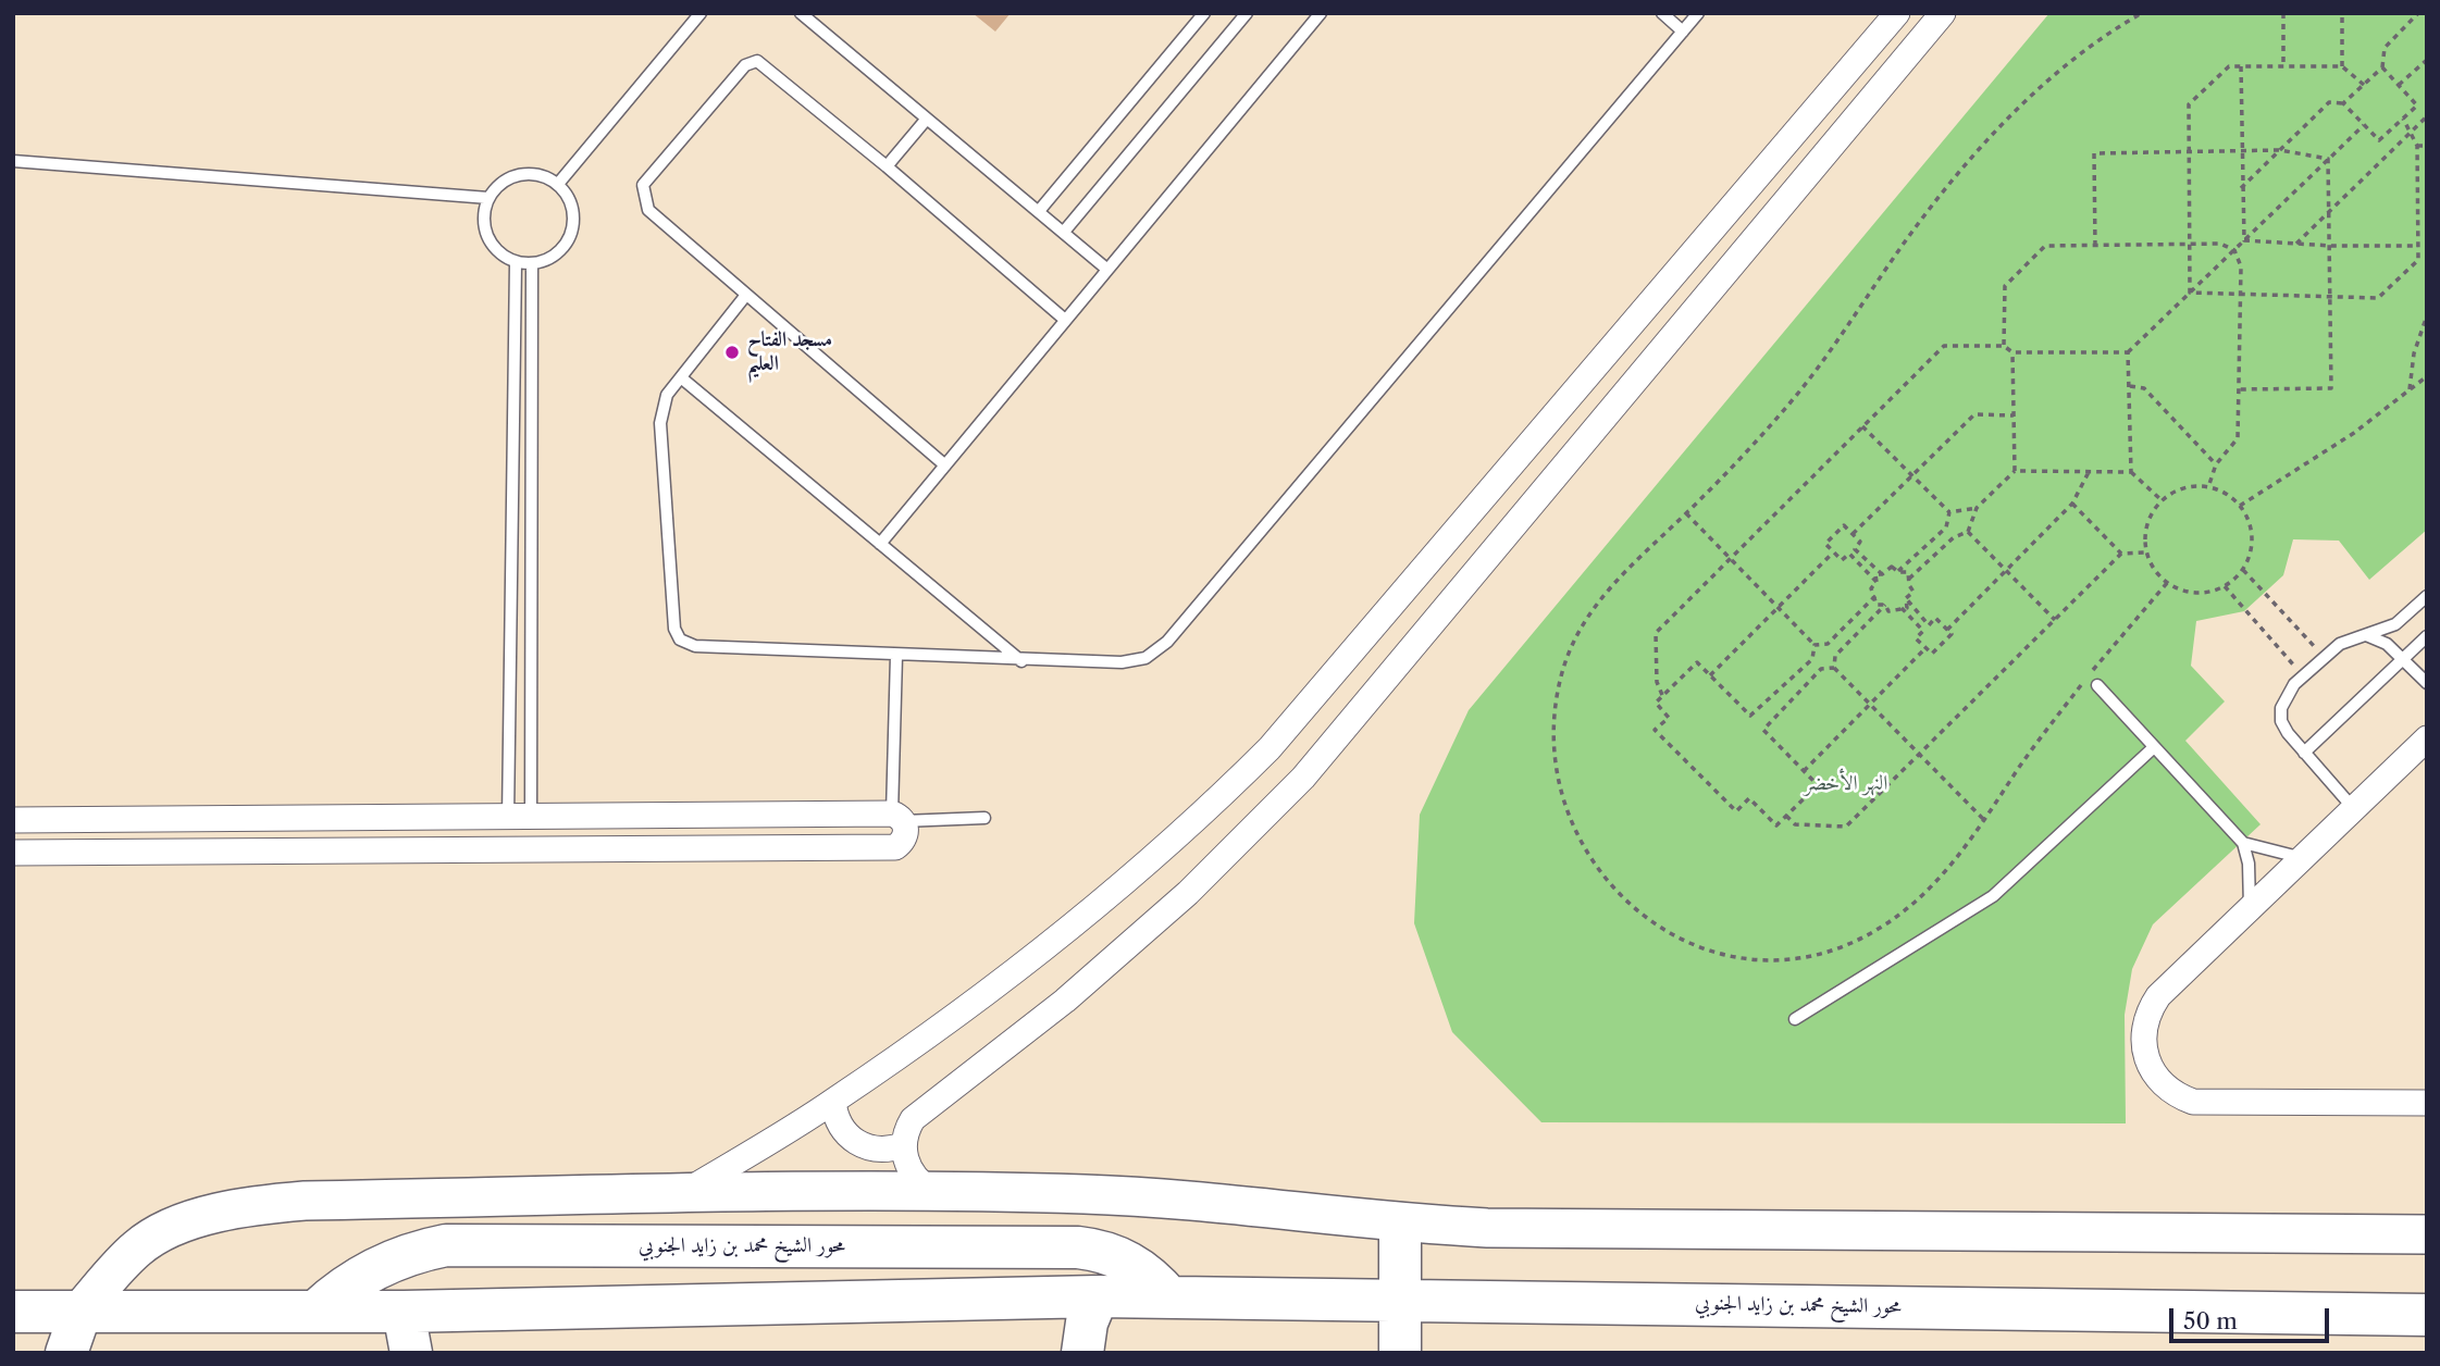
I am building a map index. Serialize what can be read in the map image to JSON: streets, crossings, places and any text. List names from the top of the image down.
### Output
{
  "streets": {
    "highway": ["محور الشيخ محمد بن زايد الجنوبي"]
  },
  "parks": ["النهر الأخضر"],
  "places": ["مسجد الفتاح العليم"],
  "scale_bar": "50 m"
}
